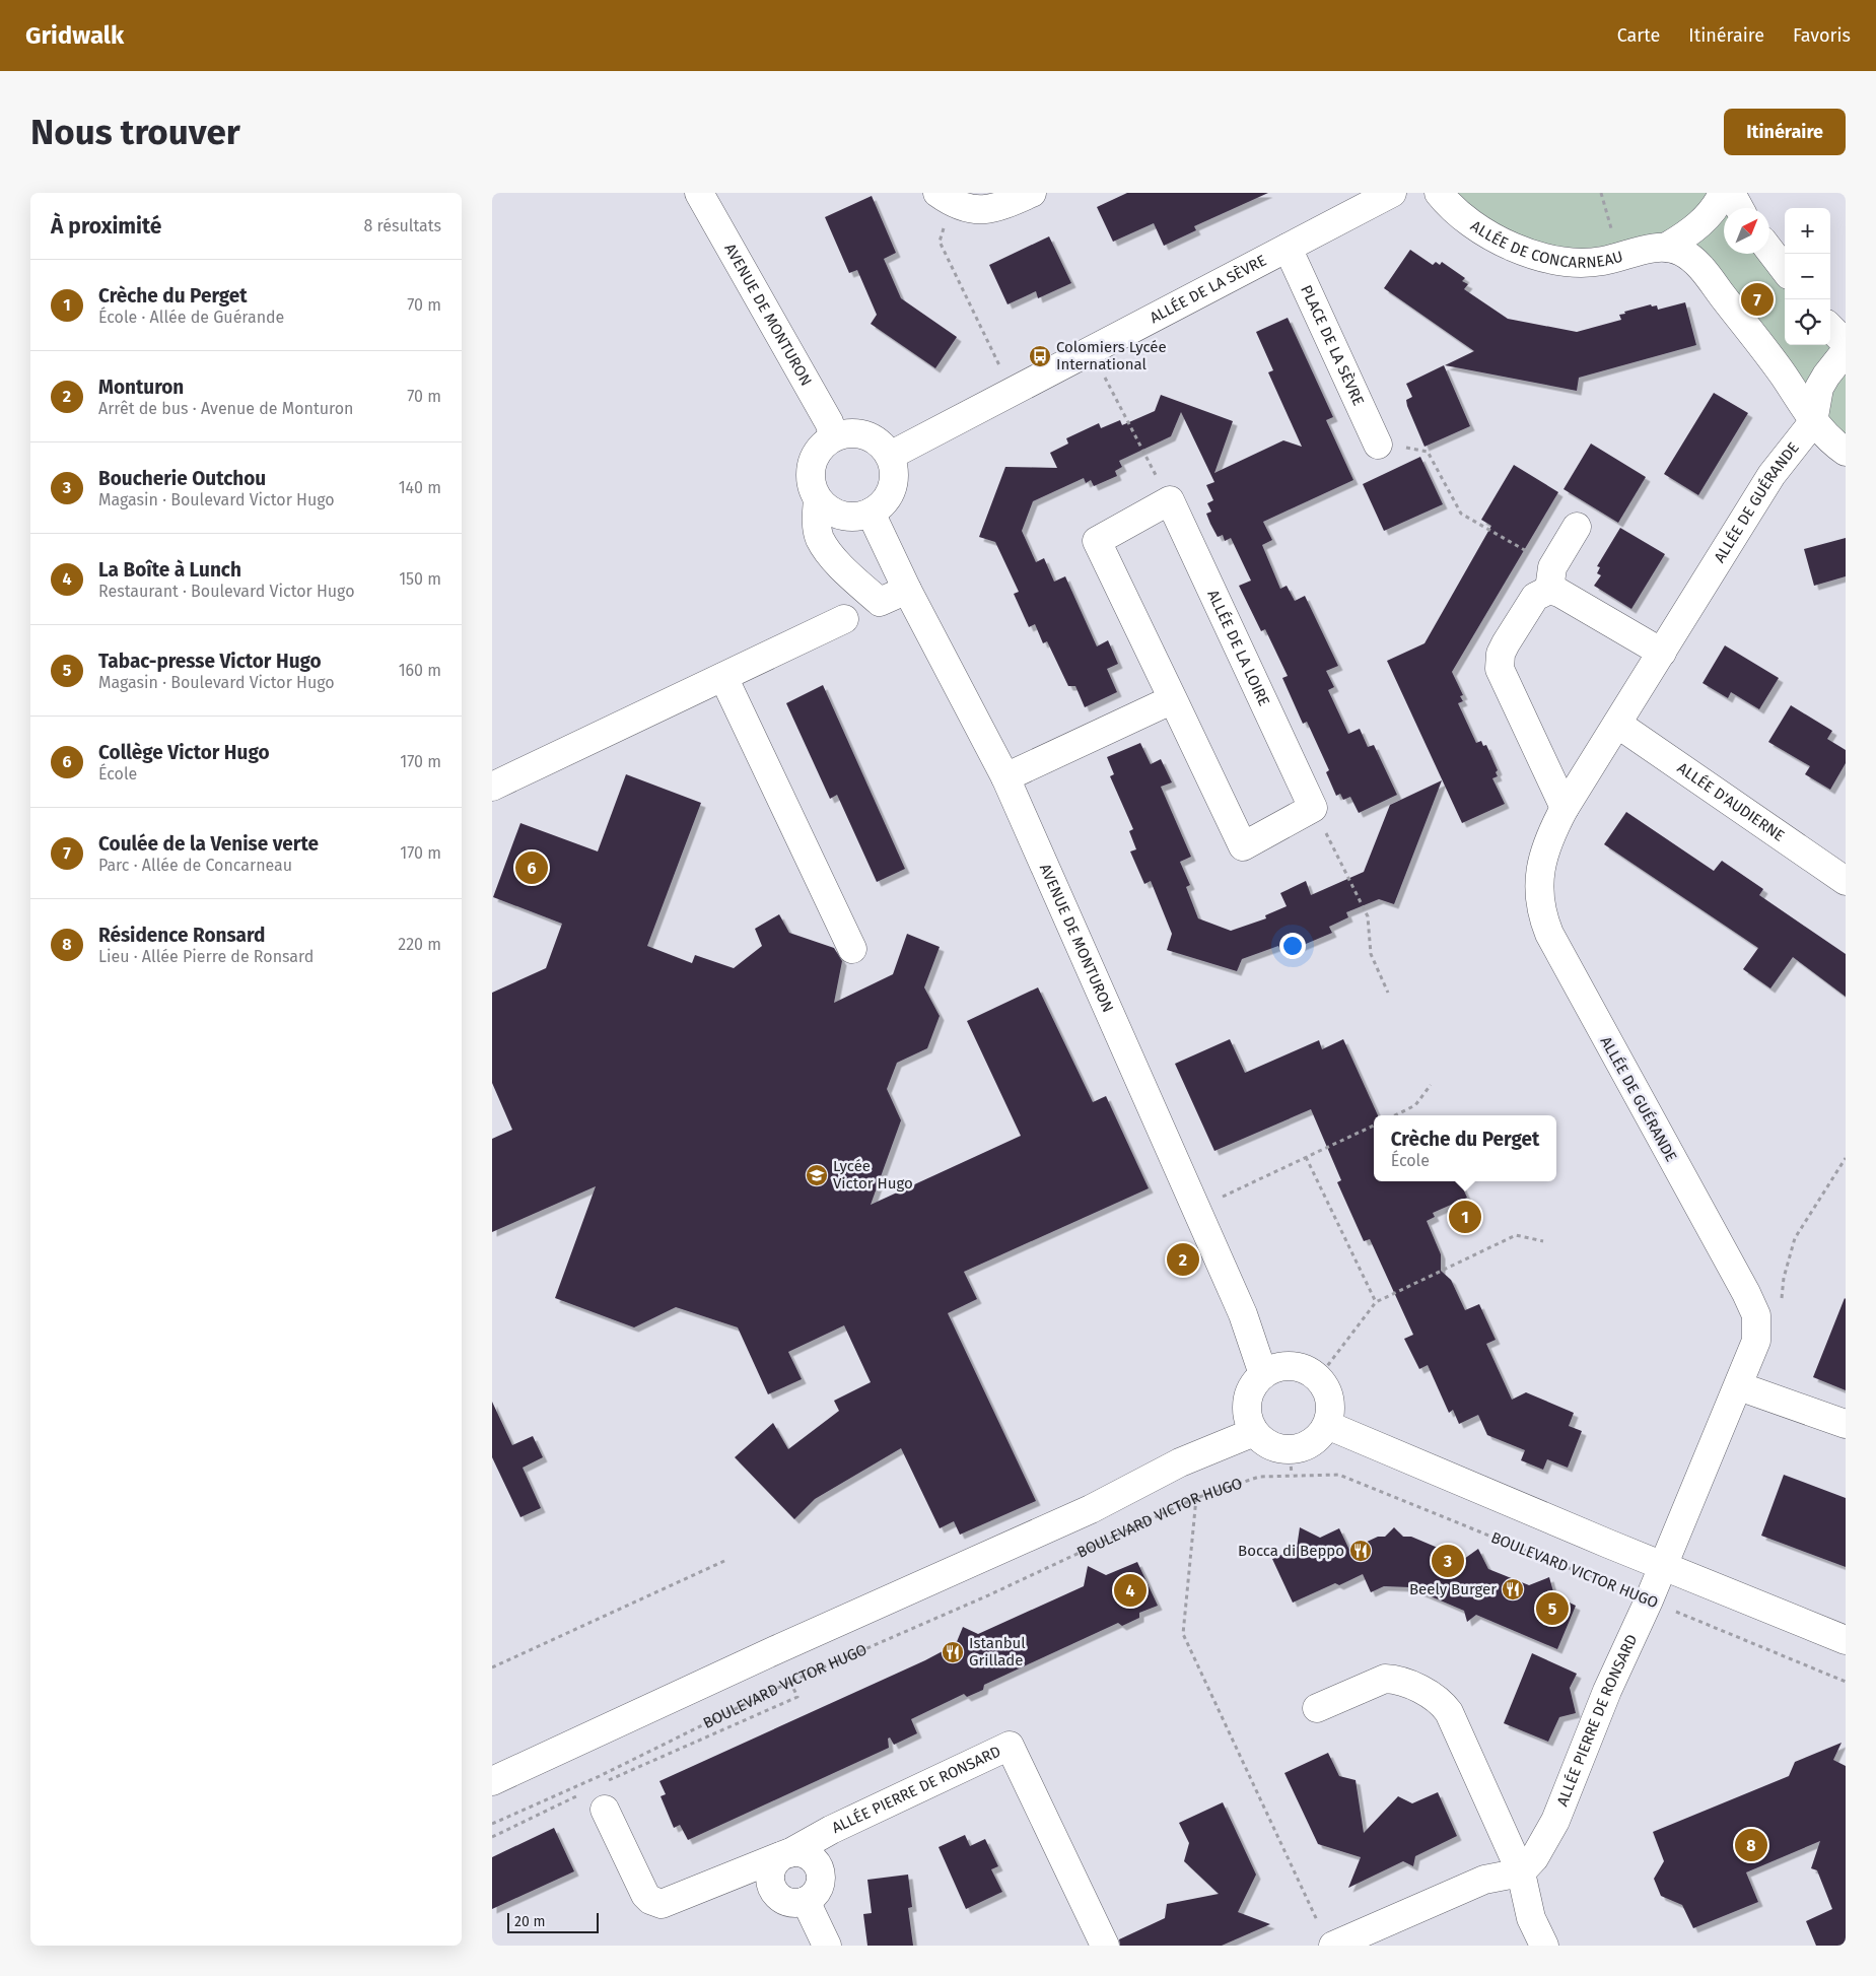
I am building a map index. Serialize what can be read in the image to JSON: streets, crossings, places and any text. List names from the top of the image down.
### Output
{
  "streets": {
    "street": [
      "ALLÉE DE CONCARNEAU",
      "ALLÉE DE LA SÈVRE",
      "AVENUE DE MONTURON",
      "PLACE DE LA SÈVRE",
      "ALLÉE DE GUÉRANDE",
      "ALLÉE DE LA LOIRE",
      "ALLÉE D'AUDIERNE",
      "ALLÉE PIERRE DE RONSARD"
    ],
    "path": ["BOULEVARD VICTOR HUGO"]
  },
  "crossings": [
    ["ALLÉE DE LA SÈVRE", "AVENUE DE MONTURON"],
    ["ALLÉE DE LA SÈVRE", "PLACE DE LA SÈVRE"],
    ["AVENUE DE MONTURON", "BOULEVARD VICTOR HUGO"],
    ["ALLÉE DE GUÉRANDE", "ALLÉE D'AUDIERNE"],
    ["ALLÉE DE GUÉRANDE", "ALLÉE PIERRE DE RONSARD"],
    ["BOULEVARD VICTOR HUGO", "ALLÉE PIERRE DE RONSARD"]
  ],
  "places": {
    "bus stop": ["Colomiers Lycée International"],
    "school or university": ["Lycée Victor Hugo"],
    "restaurant": ["Bocca di Beppo", "Beely Burger", "Istanbul Grillade"]
  },
  "scale_bar": "20 m",
  "north": "top right",
  "page": {
    "header": "Gridwalk",
    "nav": ["Carte", "Itinéraire", "Favoris"],
    "buttons": "Itinéraire",
    "title": "Nous trouver",
    "heading": ["À proximité", "8 résultats"],
    "map_buttons": ["+", "−"],
    "list": [
      {
        "mark": "1",
        "name": "Crèche du Perget",
        "note": "École · Allée de Guérande",
        "value": "70 m"
      },
      {
        "mark": "2",
        "name": "Monturon",
        "note": "Arrêt de bus · Avenue de Monturon",
        "value": "70 m"
      },
      {
        "mark": "3",
        "name": "Boucherie Outchou",
        "note": "Magasin · Boulevard Victor Hugo",
        "value": "140 m"
      },
      {
        "mark": "4",
        "name": "La Boîte à Lunch",
        "note": "Restaurant · Boulevard Victor Hugo",
        "value": "150 m"
      },
      {
        "mark": "5",
        "name": "Tabac-presse Victor Hugo",
        "note": "Magasin · Boulevard Victor Hugo",
        "value": "160 m"
      },
      {
        "mark": "6",
        "name": "Collège Victor Hugo",
        "note": "École",
        "value": "170 m"
      },
      {
        "mark": "7",
        "name": "Coulée de la Venise verte",
        "note": "Parc · Allée de Concarneau",
        "value": "170 m"
      },
      {
        "mark": "8",
        "name": "Résidence Ronsard",
        "note": "Lieu · Allée Pierre de Ronsard",
        "value": "220 m"
      }
    ],
    "pins": [
      "7",
      "6",
      "1",
      "2",
      "3",
      "4",
      "5",
      "8"
    ],
    "popup": ["Crèche du Perget", "École"],
    "scale": "20 m"
  }
}
